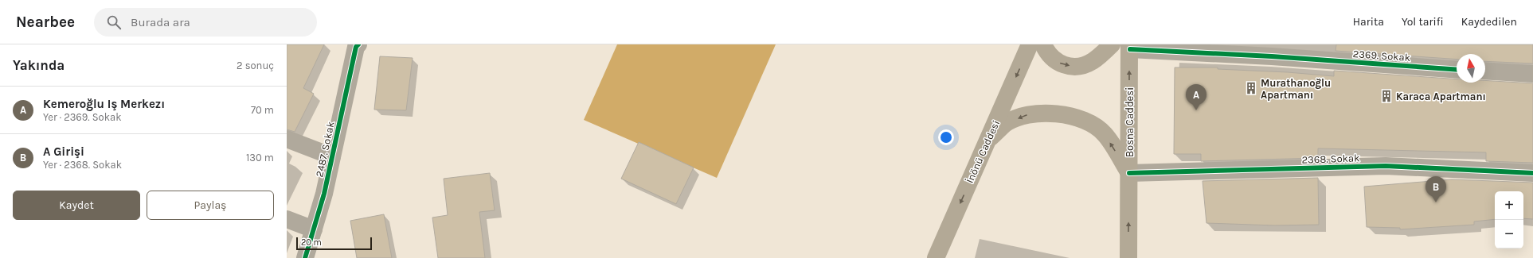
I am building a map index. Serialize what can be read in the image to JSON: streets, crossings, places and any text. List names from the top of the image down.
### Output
{
  "streets": {
    "main road": ["Bosna Caddesi", "İnönü Caddesi"],
    "street": ["2369. Sokak", "2487. Sokak", "2368. Sokak"]
  },
  "crossings": [
    ["2369. Sokak", "Bosna Caddesi"],
    ["Bosna Caddesi", "2368. Sokak"]
  ],
  "one_way": ["Bosna Caddesi", "İnönü Caddesi"],
  "places": {
    "building": ["Murathanoğlu Apartmanı", "Karaca Apartmanı"]
  },
  "scale_bar": "20 m",
  "north": "top",
  "page": {
    "header": "Nearbee",
    "search": "Burada ara",
    "nav": ["Harita", "Yol tarifi", "Kaydedilen"],
    "heading": ["Yakında", "2 sonuç"],
    "pins": ["A", "B"],
    "list": [
      {
        "mark": "A",
        "name": "Kemeroğlu Iş Merkezı",
        "note": "Yer · 2369. Sokak",
        "value": "70 m"
      },
      {
        "mark": "B",
        "name": "A Girişi",
        "note": "Yer · 2368. Sokak",
        "value": "130 m"
      }
    ],
    "buttons": ["Kaydet", "Paylaş"],
    "map_buttons": ["+", "−"],
    "scale": "20 m"
  }
}
